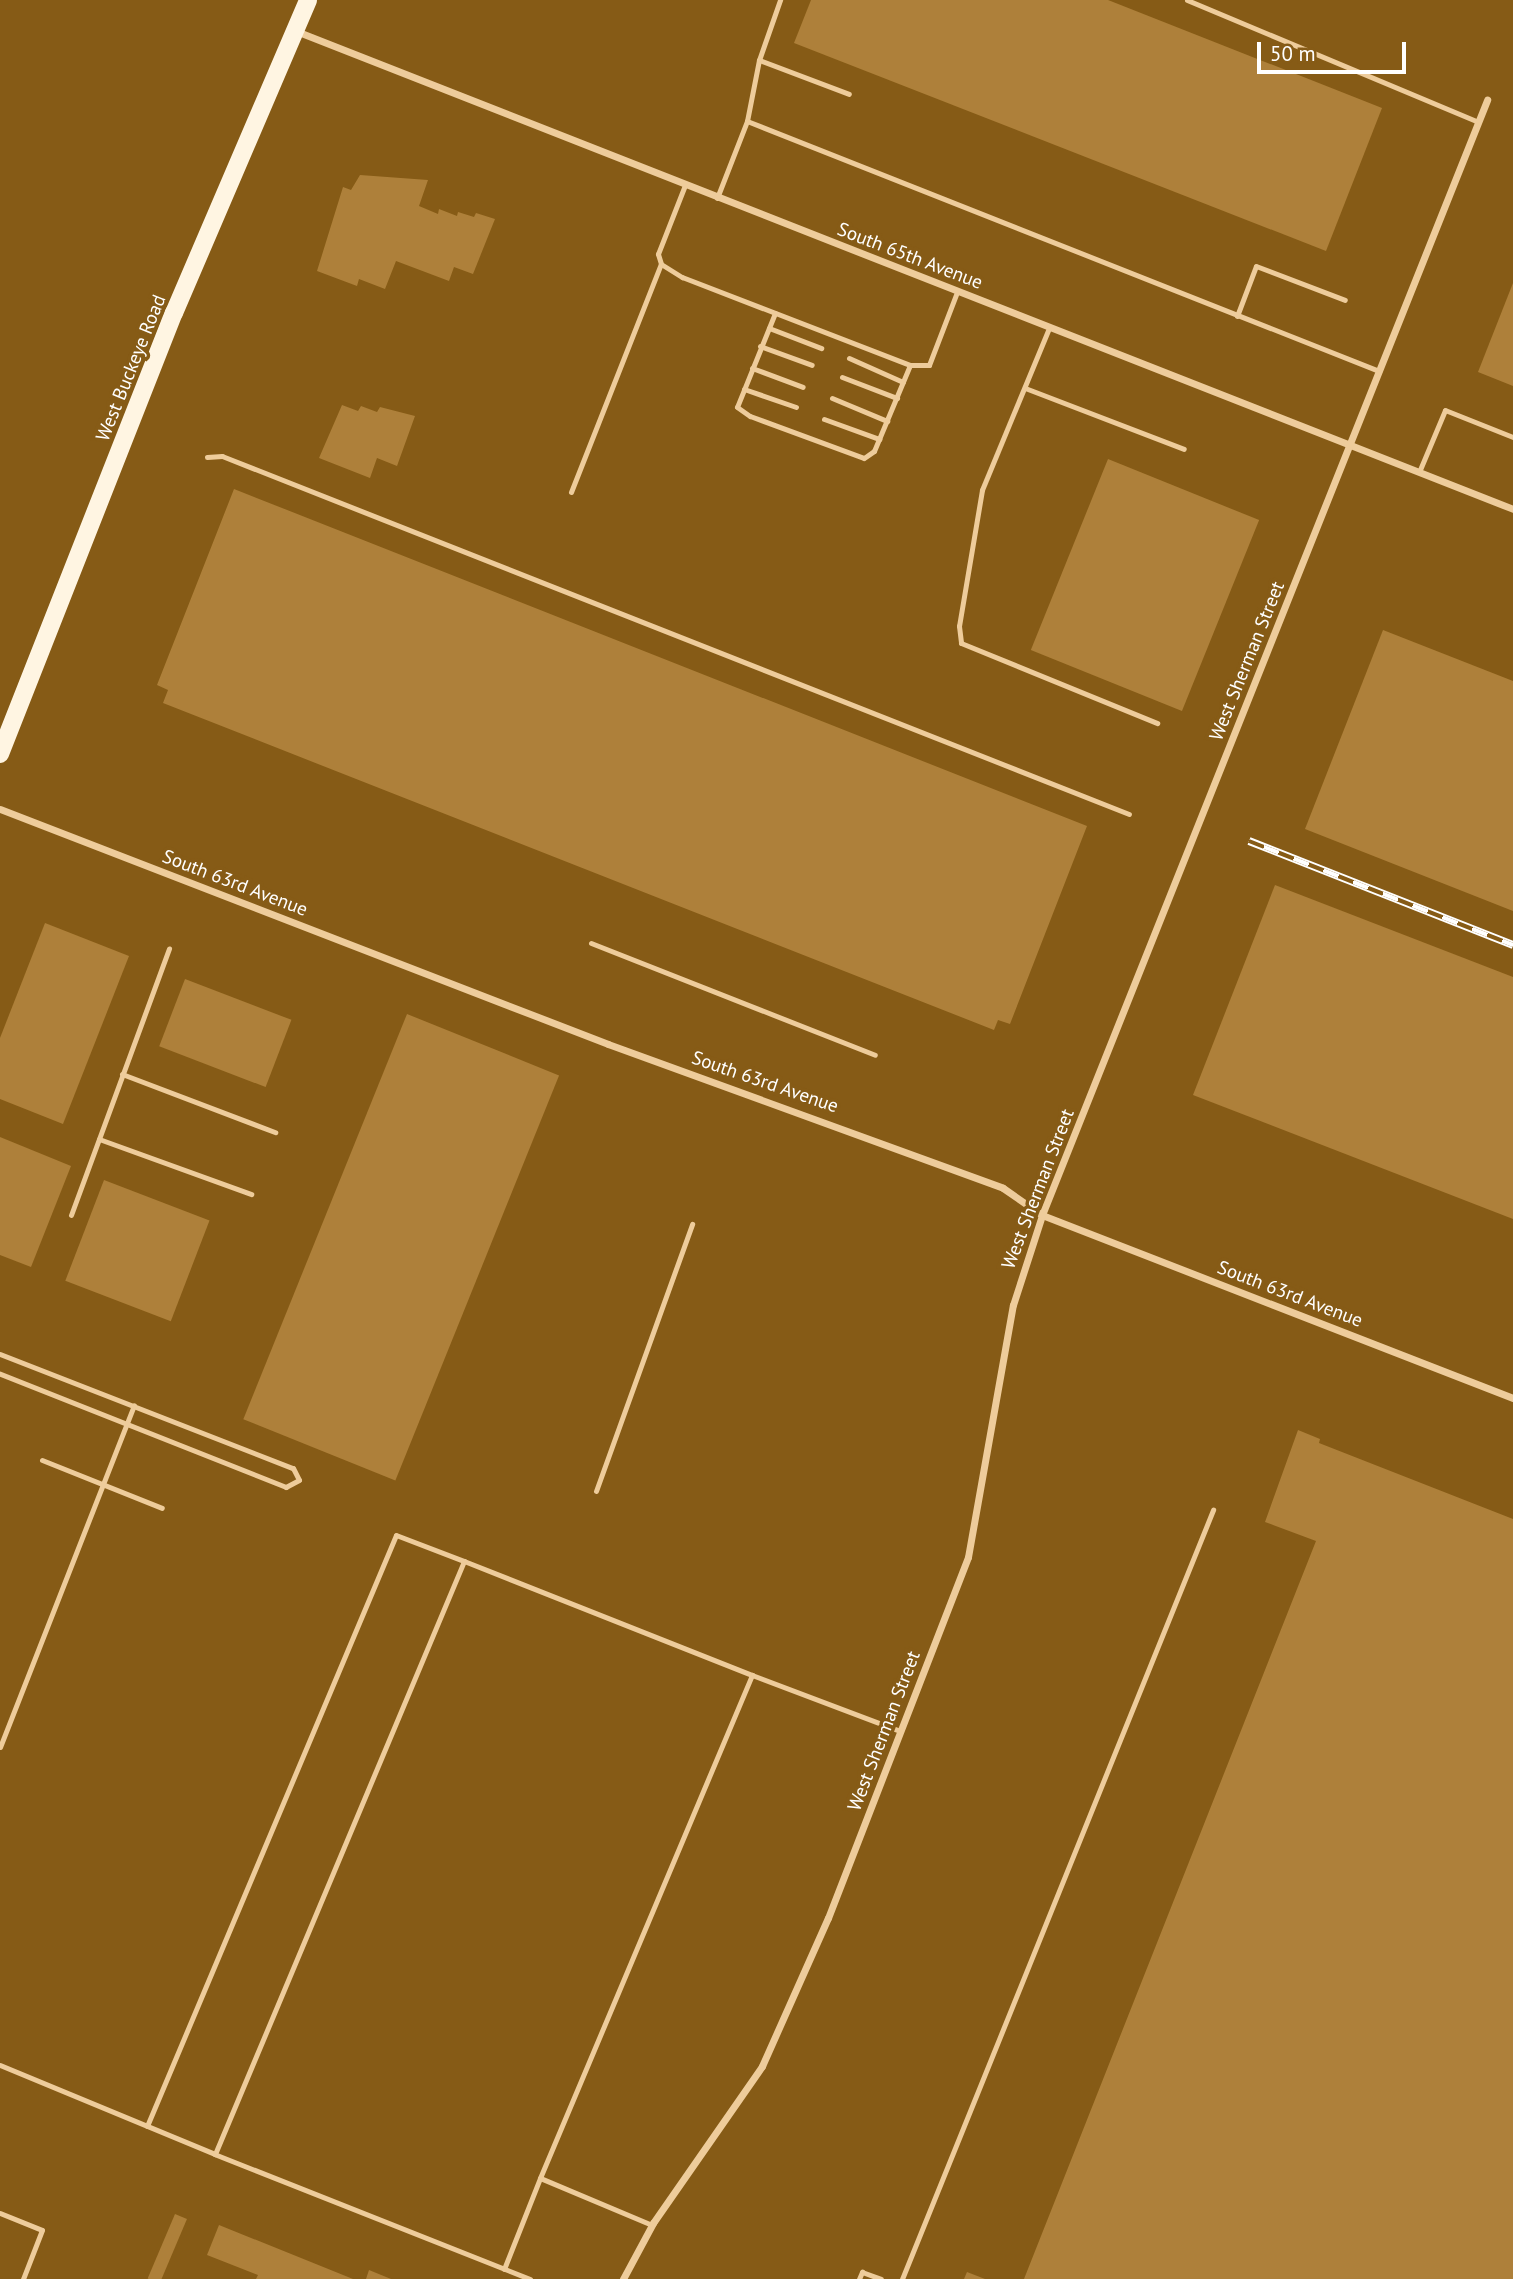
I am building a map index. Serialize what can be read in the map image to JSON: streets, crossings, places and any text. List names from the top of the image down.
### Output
{
  "streets": {
    "main road": ["West Buckeye Road"],
    "street": ["South 65th Avenue", "West Sherman Street", "South 63rd Avenue"]
  },
  "crossings": [
    ["South 65th Avenue", "West Buckeye Road"],
    ["South 65th Avenue", "West Sherman Street"],
    ["West Sherman Street", "South 63rd Avenue"]
  ],
  "scale_bar": "50 m"
}
